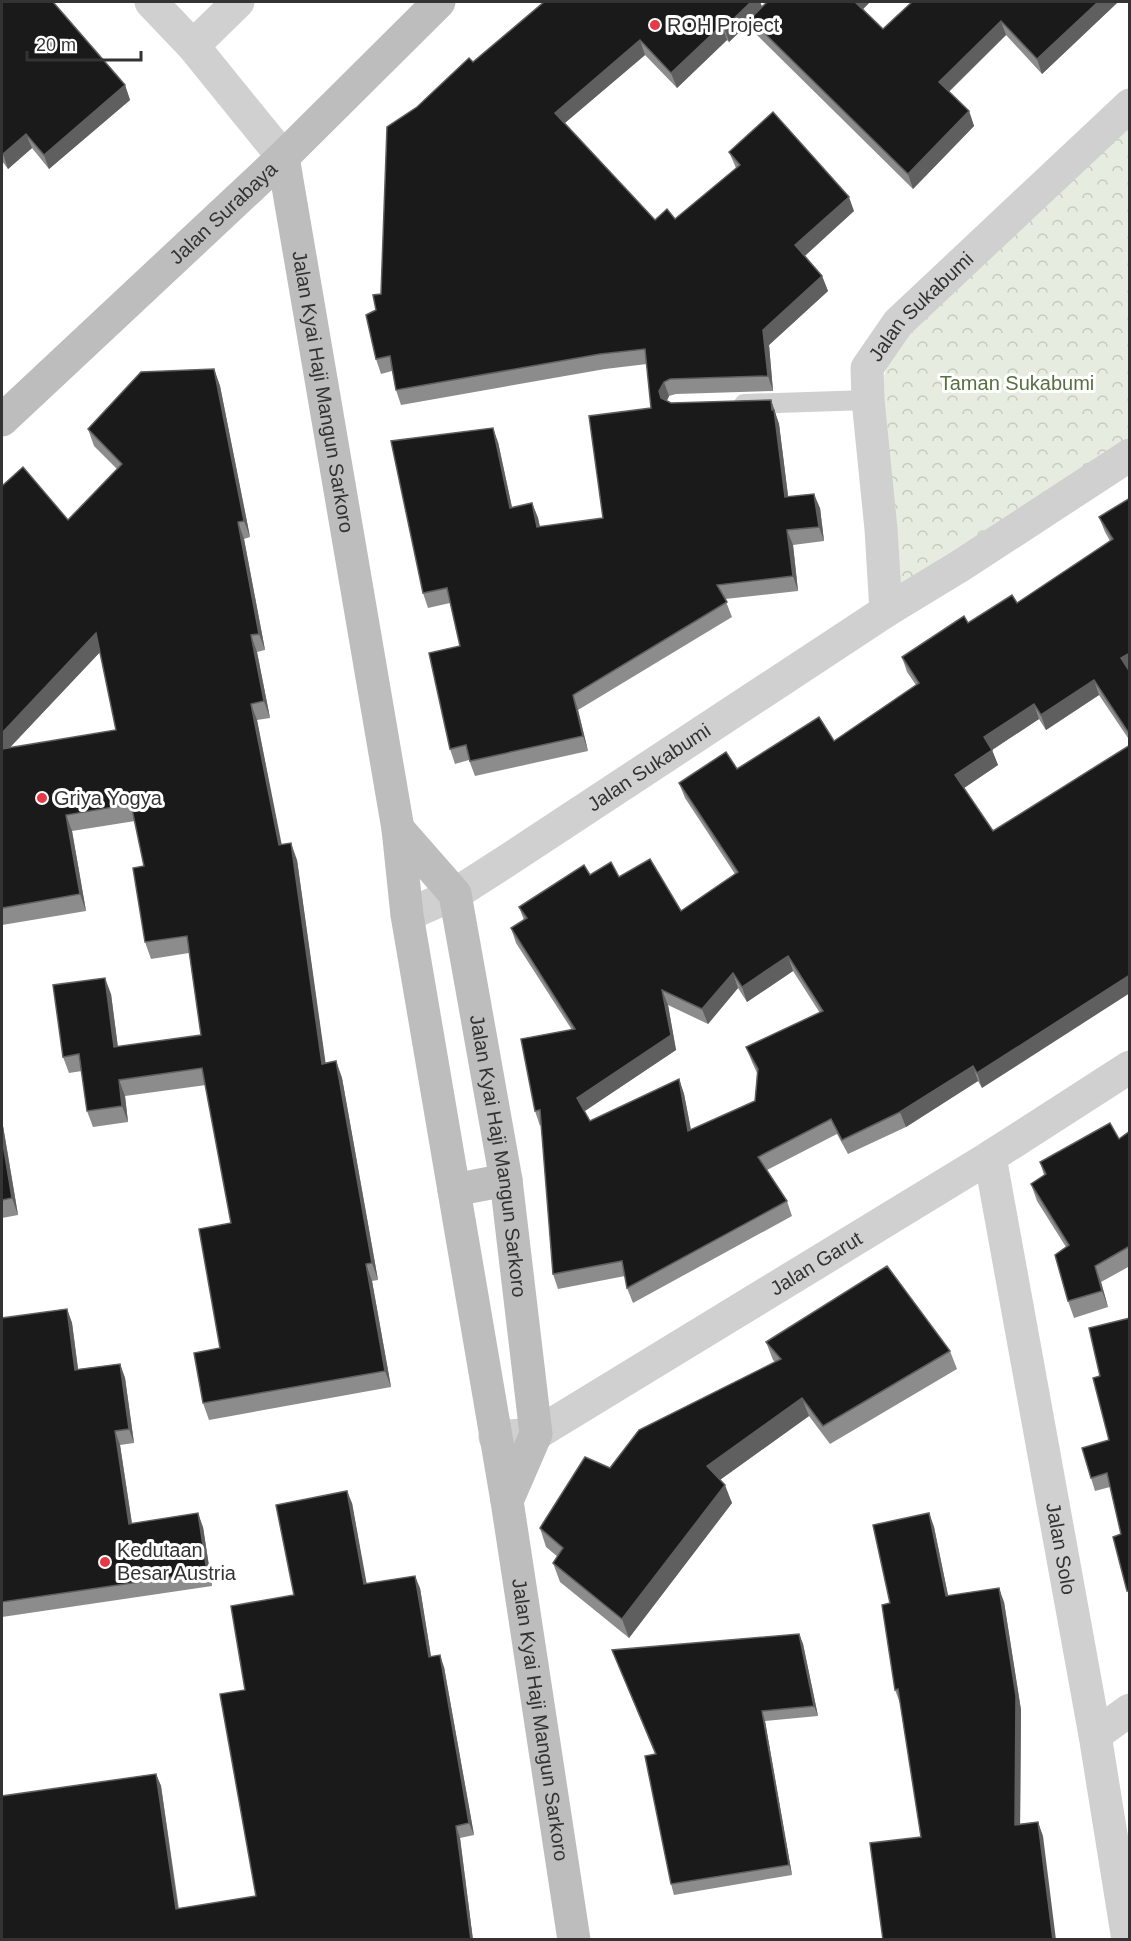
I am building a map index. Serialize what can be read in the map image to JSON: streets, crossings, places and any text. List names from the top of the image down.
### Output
{
  "streets": {
    "street": [
      "Jalan Surabaya",
      "Jalan Sukabumi",
      "Jalan Kyai Haji Mangun Sarkoro",
      "Jalan Garut",
      "Jalan Solo"
    ]
  },
  "crossings": [
    ["Jalan Surabaya", "Jalan Kyai Haji Mangun Sarkoro"],
    ["Jalan Sukabumi", "Jalan Kyai Haji Mangun Sarkoro"],
    ["Jalan Kyai Haji Mangun Sarkoro", "Jalan Garut"],
    ["Jalan Garut", "Jalan Solo"]
  ],
  "parks": ["Taman Sukabumi"],
  "places": ["ROH Project", "Griya Yogya", "Kedutaan Besar Austria"],
  "scale_bar": "20 m"
}
